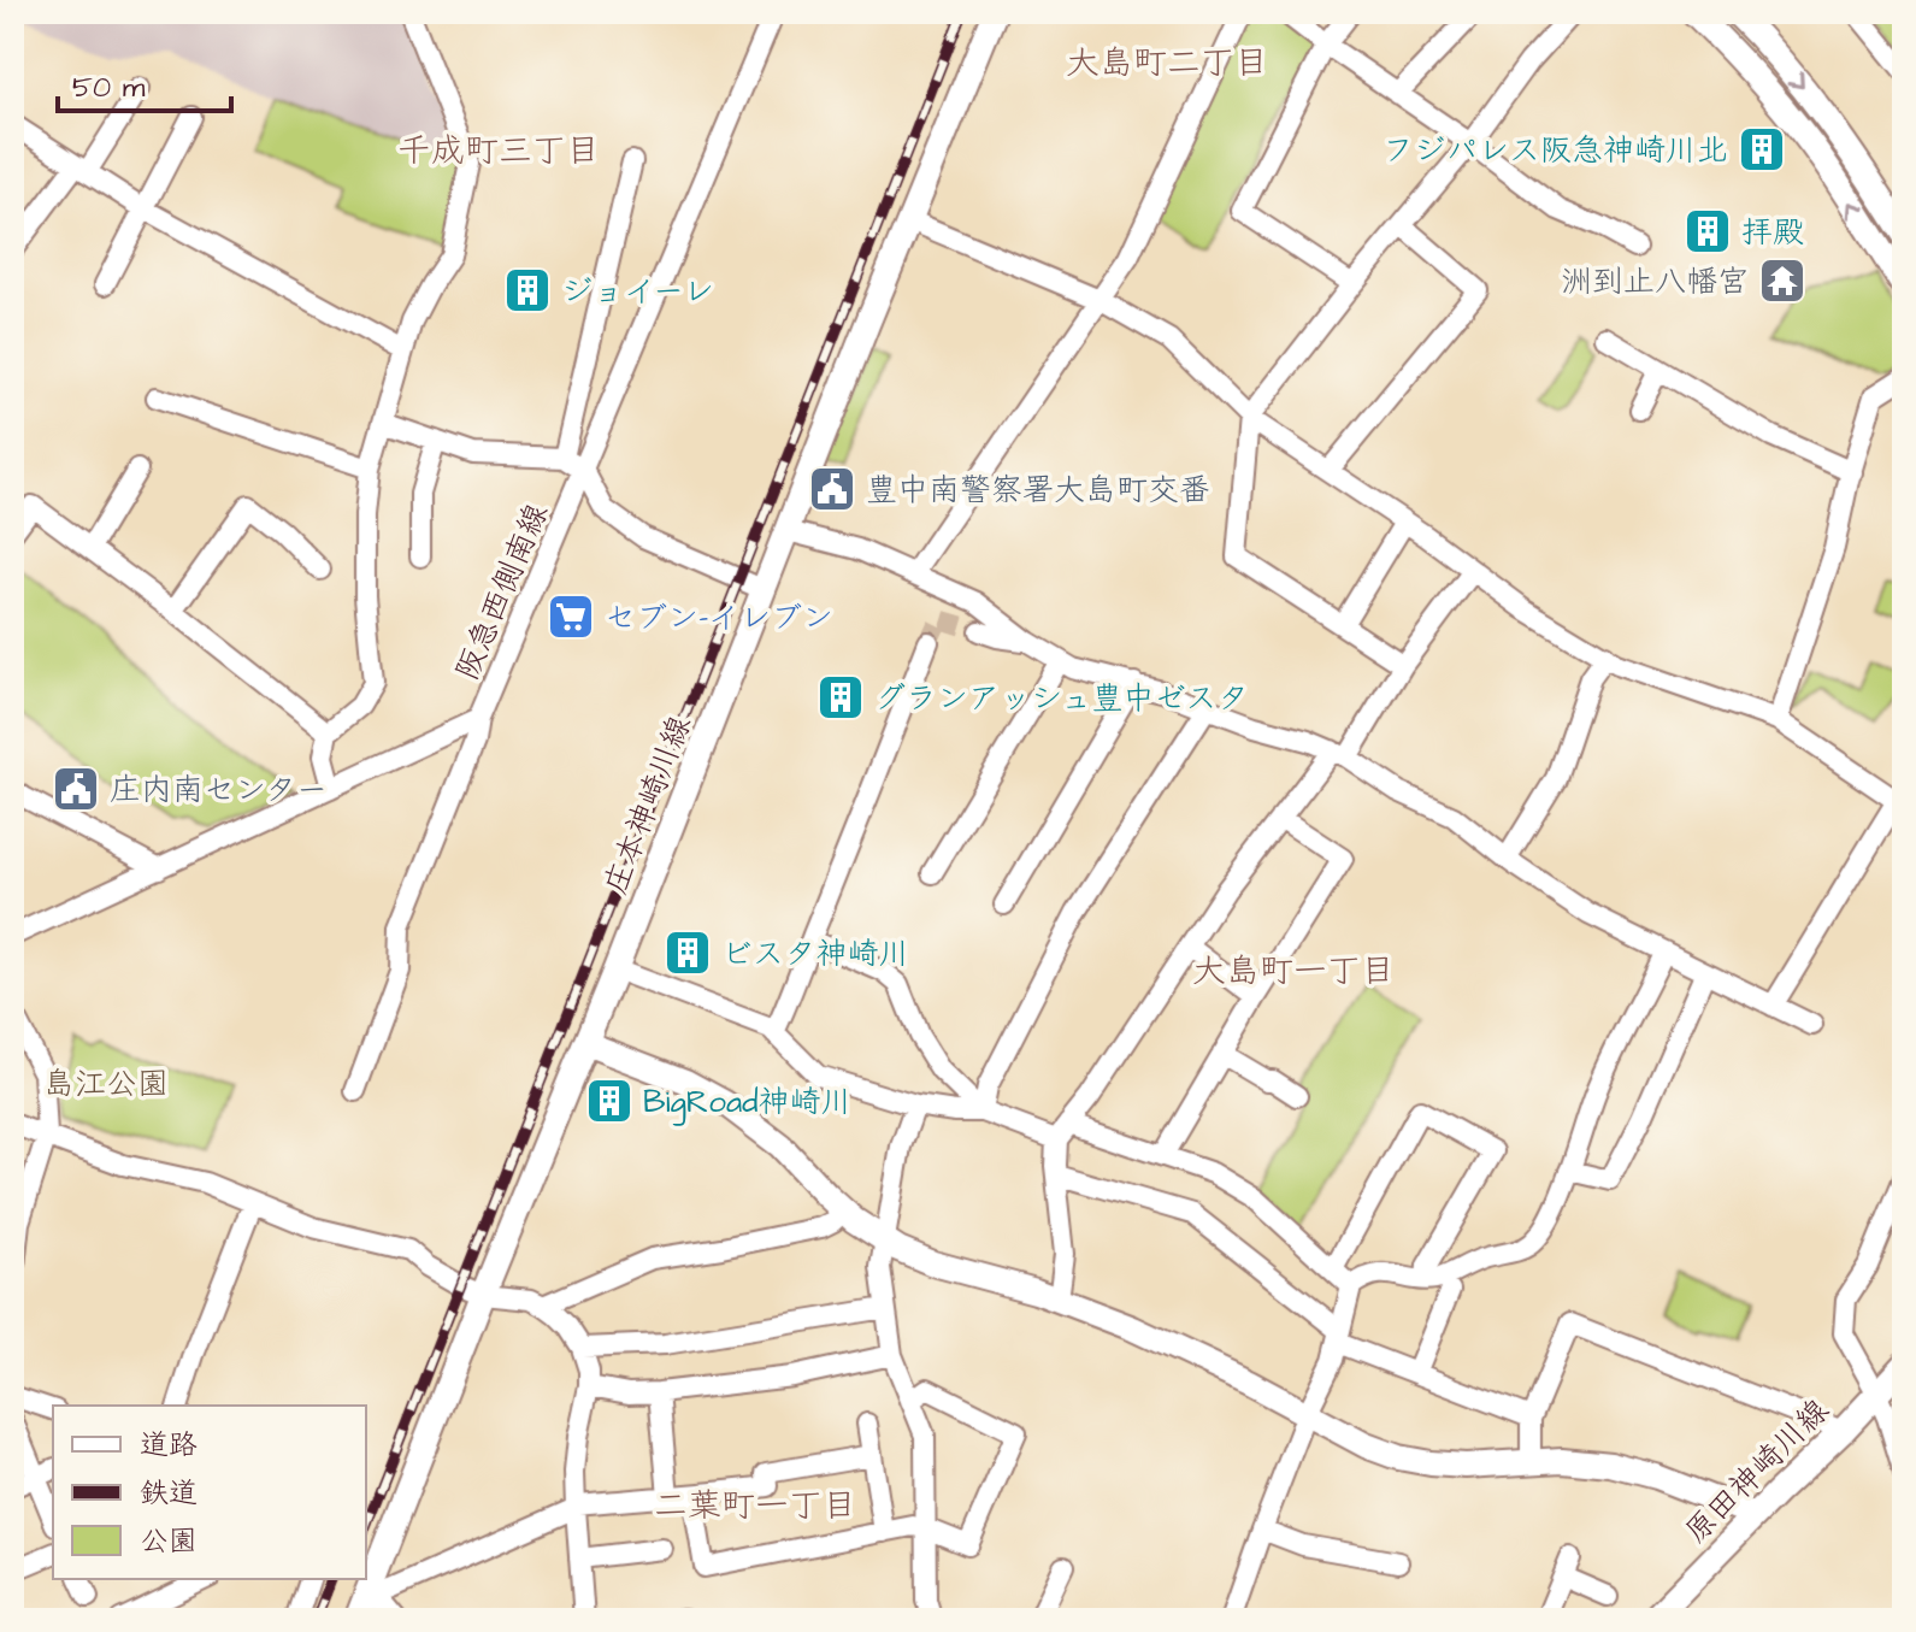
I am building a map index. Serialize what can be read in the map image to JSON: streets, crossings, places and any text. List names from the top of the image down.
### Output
{
  "streets": {
    "street": ["阪急西側南線", "庄本神崎川線", "原田神崎川線"]
  },
  "districts": [
    "大島町二丁目",
    "千成町三丁目",
    "大島町一丁目",
    "二葉町一丁目"
  ],
  "parks": ["島江公園"],
  "places": {
    "building": [
      "フジパレス阪急神崎川北",
      "拝殿",
      "ジョイーレ",
      "グランアッシュ豊中ゼスタ",
      "ビスタ神崎川",
      "BigRoad神崎川"
    ],
    "temple": ["洲到止八幡宮"],
    "public building": ["豊中南警察署大島町交番", "庄内南センター"],
    "supermarket": ["セブン-イレブン"]
  },
  "legend": ["道路", "鉄道", "公園"],
  "scale_bar": "50 m"
}
